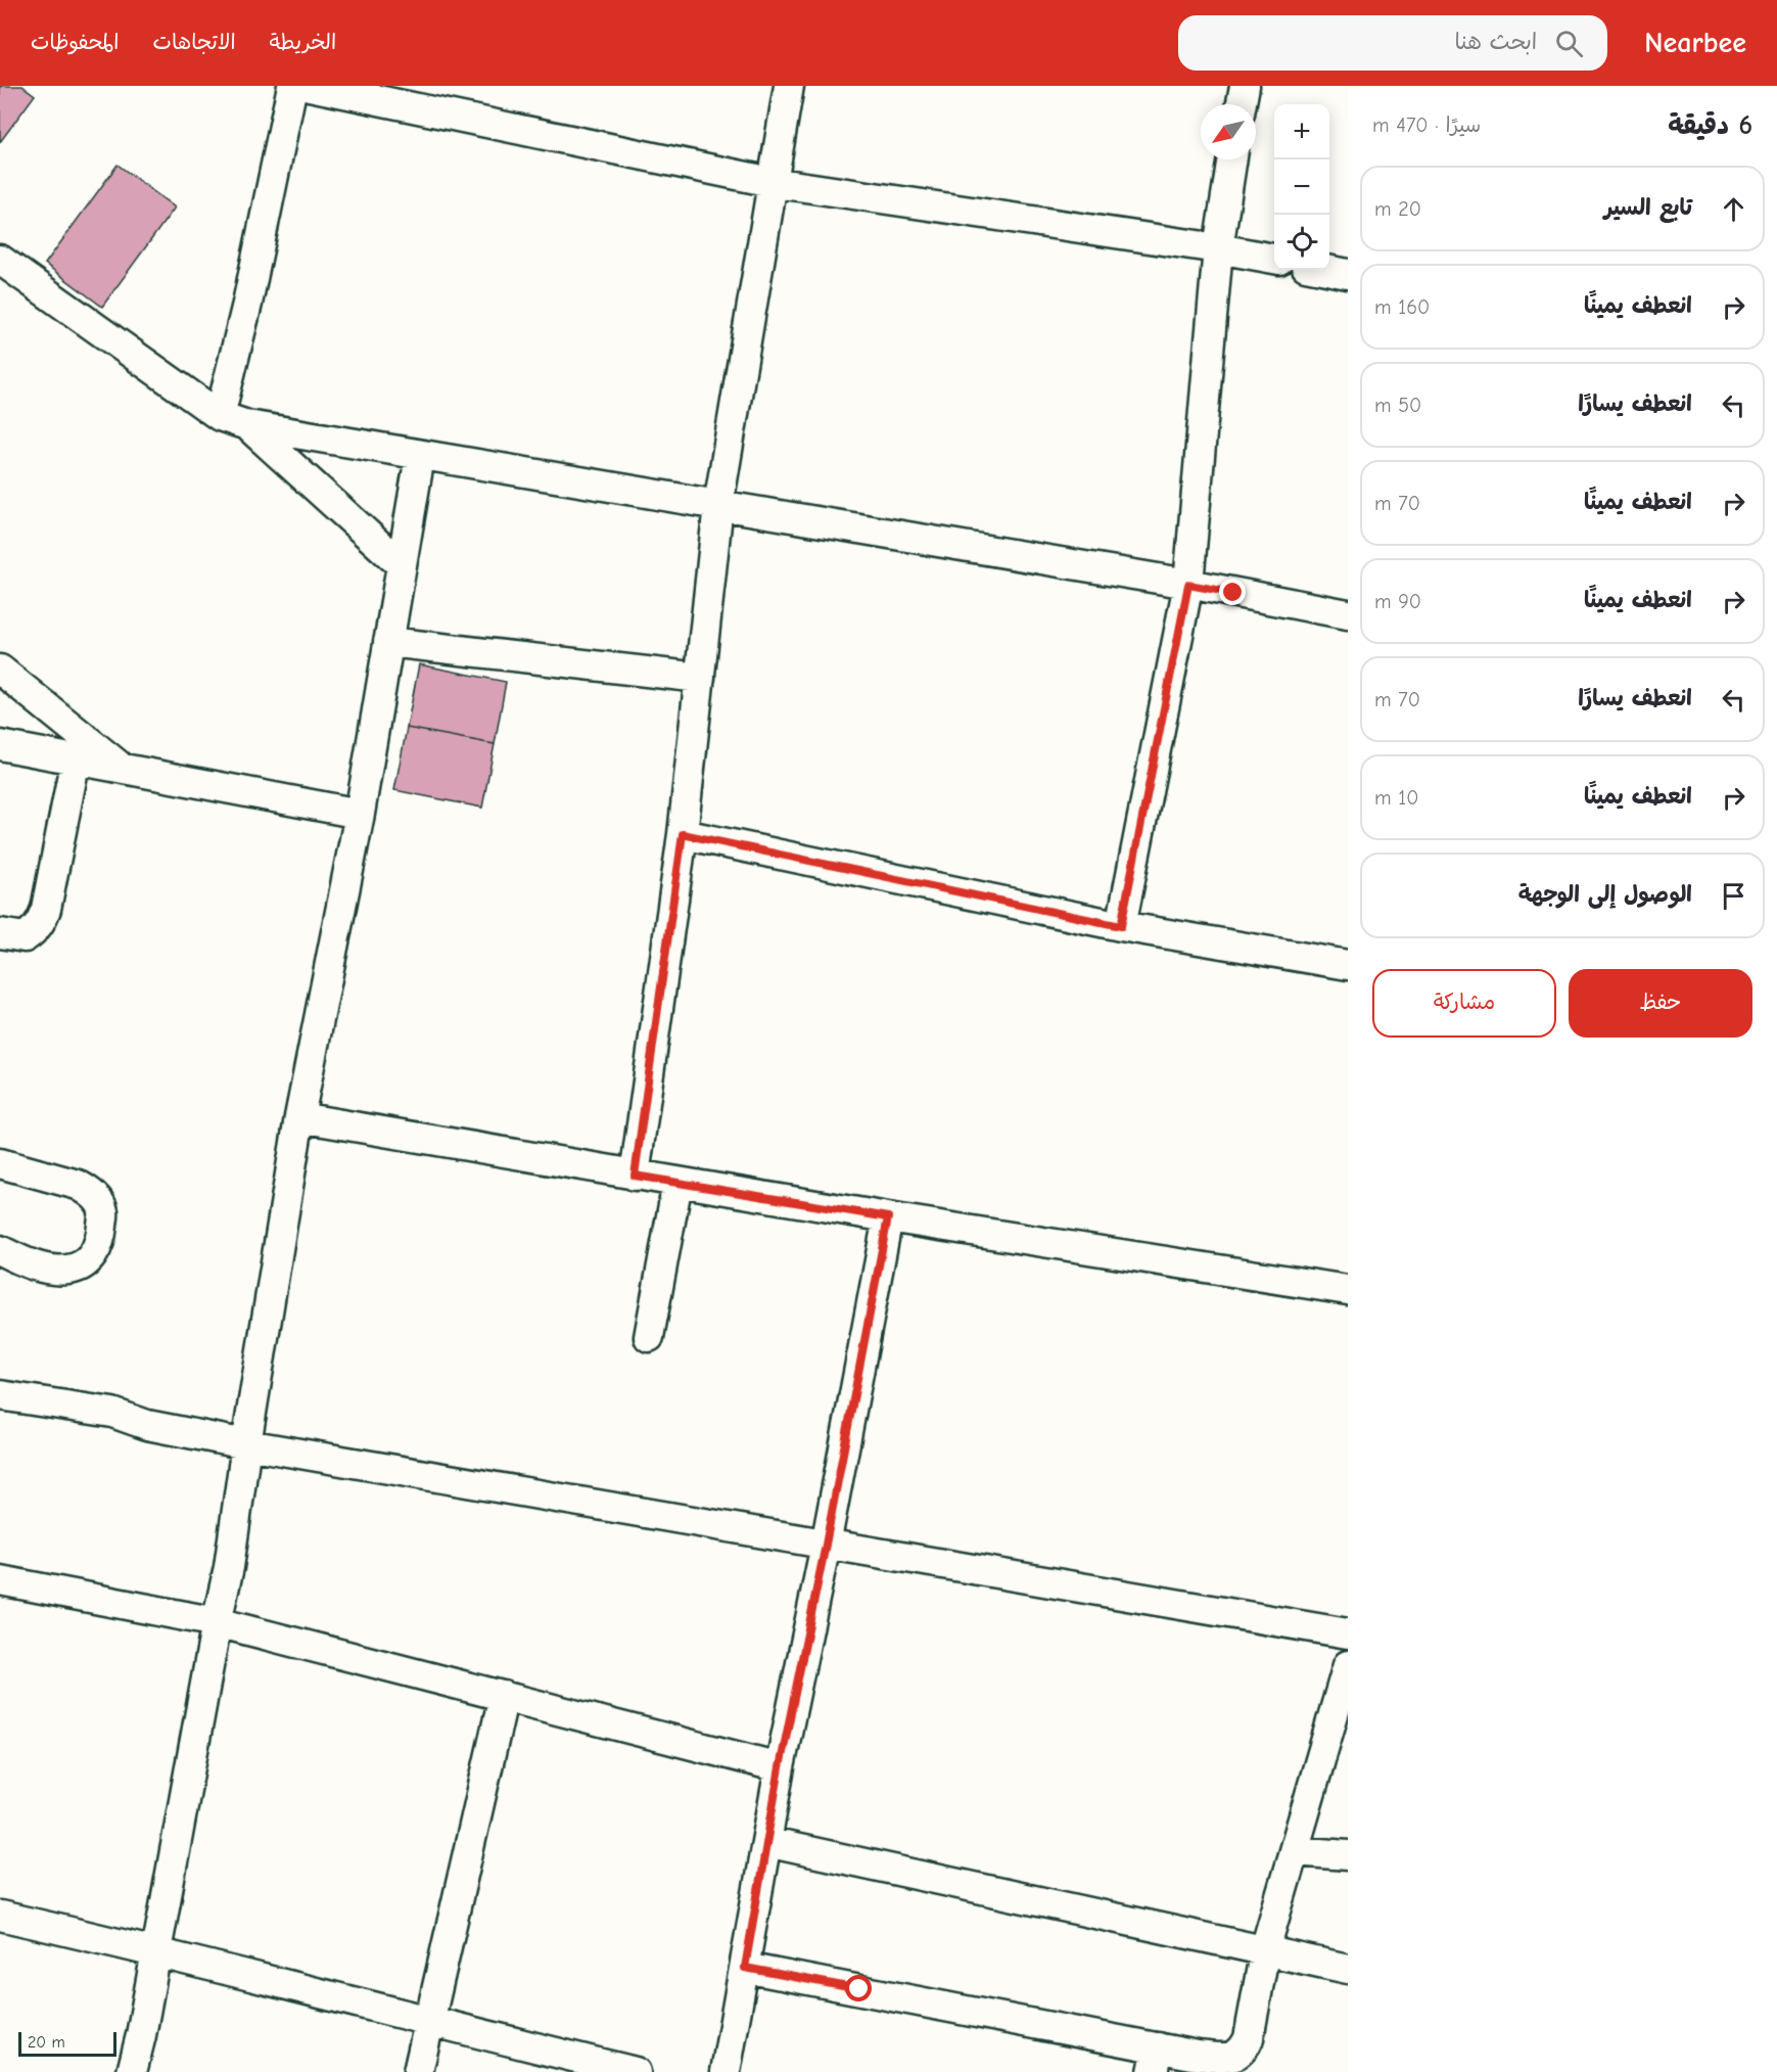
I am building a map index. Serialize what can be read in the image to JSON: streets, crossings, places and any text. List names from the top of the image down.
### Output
{
  "scale_bar": "20 m",
  "north": "bottom left",
  "page": {
    "header": "Nearbee",
    "search": "ابحث هنا",
    "nav": ["الخريطة", "الاتجاهات", "المحفوظات"],
    "heading": ["6 دقيقة", "سيرًا · 470 m"],
    "map_buttons": ["+", "−"],
    "list": [
      ["تابع السير", "20 m"],
      ["انعطف يمينًا", "160 m"],
      ["انعطف يسارًا", "50 m"],
      ["انعطف يمينًا", "70 m"],
      ["انعطف يمينًا", "90 m"],
      ["انعطف يسارًا", "70 m"],
      ["انعطف يمينًا", "10 m"],
      "الوصول إلى الوجهة"
    ],
    "buttons": ["حفظ", "مشاركة"],
    "scale": "20 m"
  }
}
